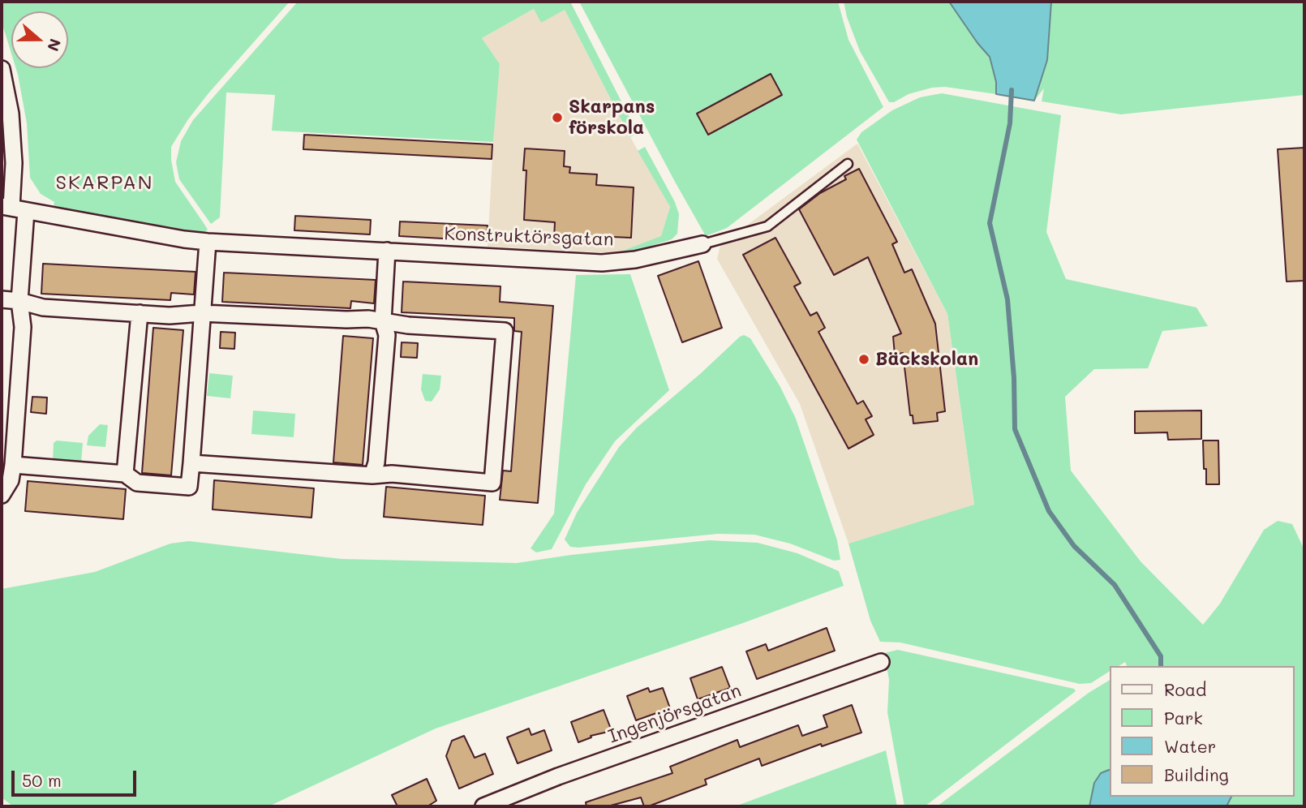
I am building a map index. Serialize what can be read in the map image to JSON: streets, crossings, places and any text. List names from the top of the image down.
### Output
{
  "streets": {
    "street": ["Konstruktörsgatan", "Ingenjörsgatan"]
  },
  "districts": ["SKARPAN"],
  "places": ["Skarpans förskola", "Bäckskolan"],
  "legend": [
    "Road",
    "Park",
    "Water",
    "Building"
  ],
  "scale_bar": "50 m",
  "north": "right"
}
